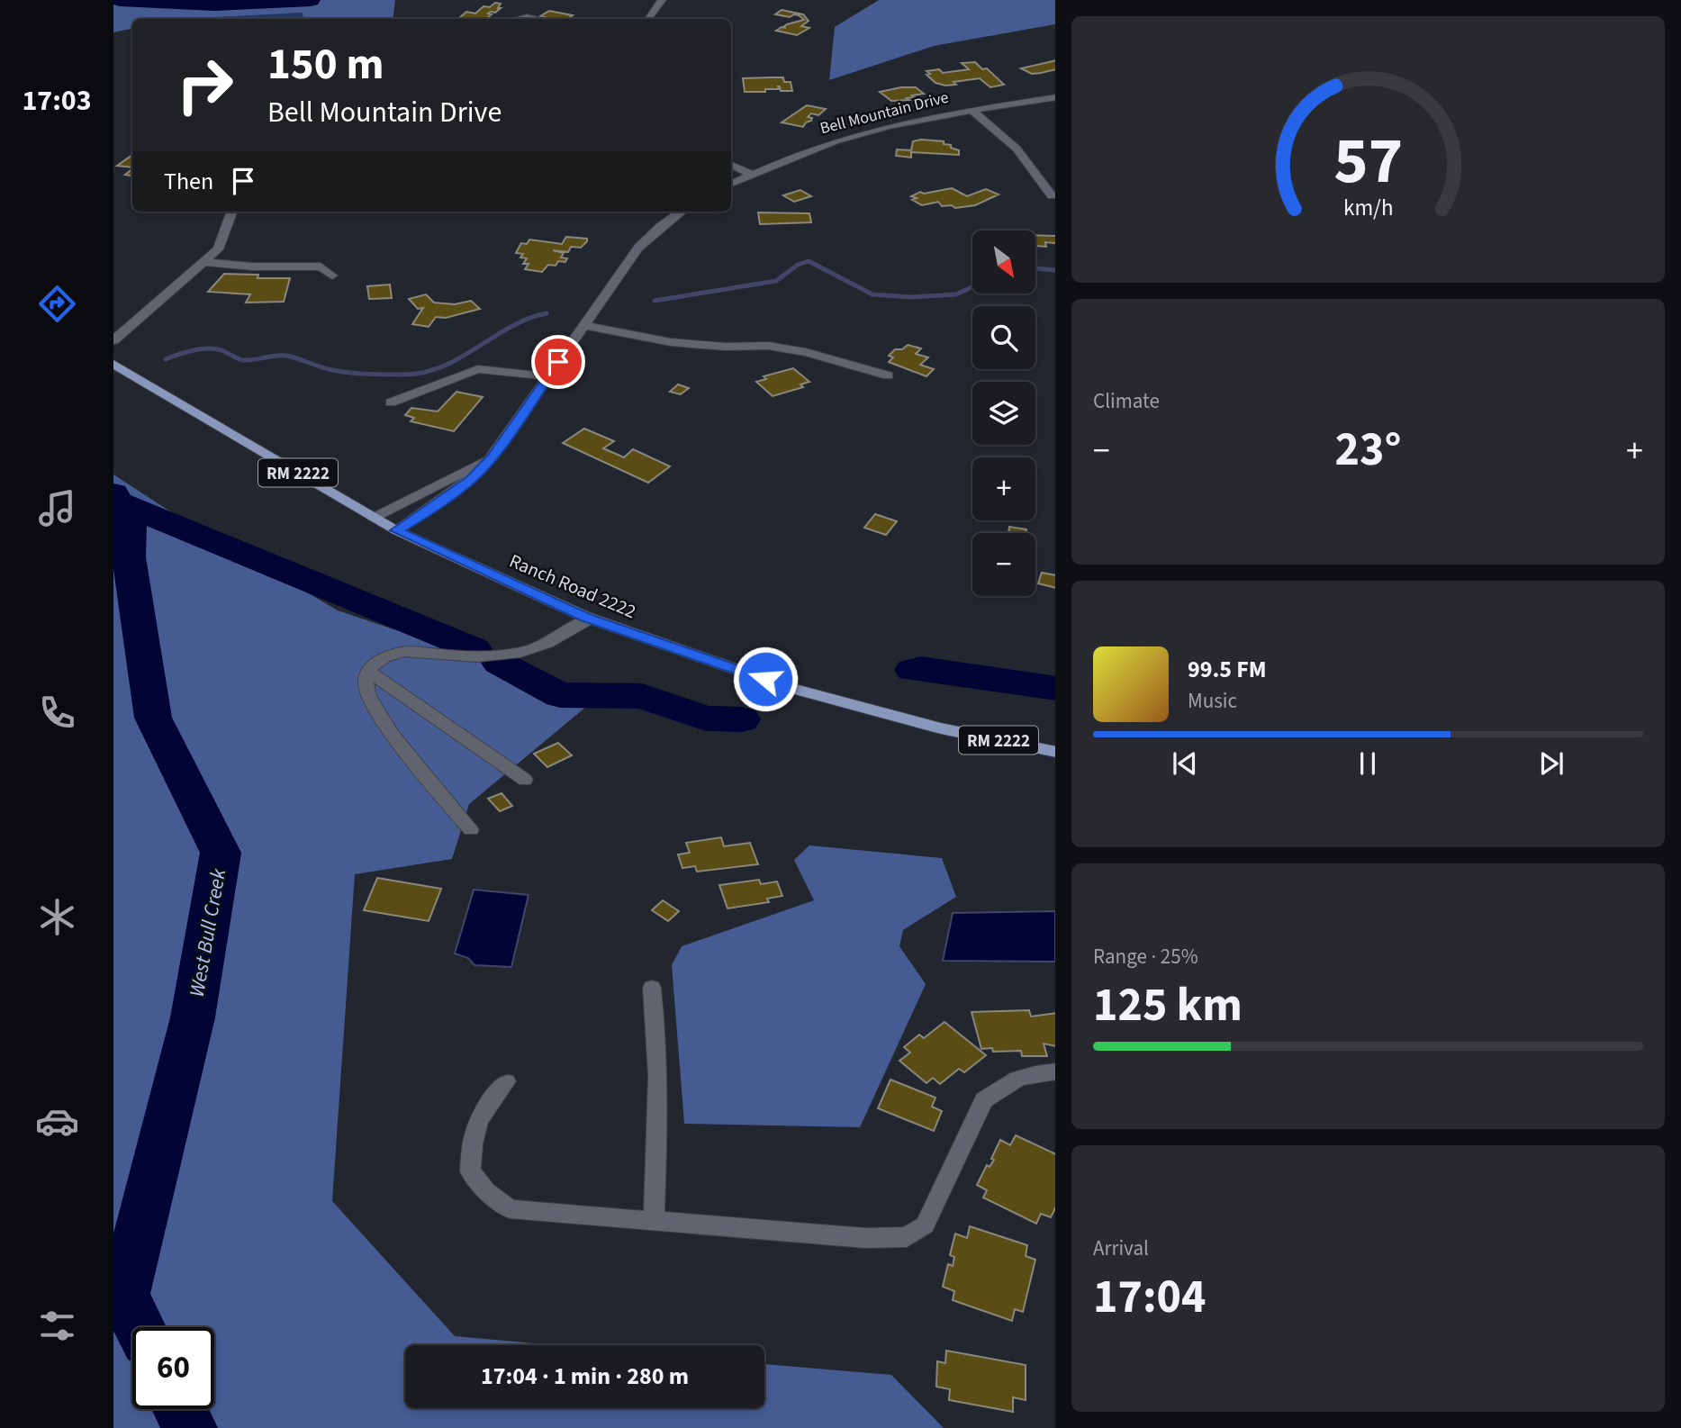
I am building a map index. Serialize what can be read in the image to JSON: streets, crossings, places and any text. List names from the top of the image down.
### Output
{
  "streets": {
    "main road": ["RM 2222", "Ranch Road 2222"],
    "street": ["Bell Mountain Drive"]
  },
  "water": ["West Bull Creek"],
  "north": "bottom right",
  "page": {
    "tabs": "17:03",
    "turn": ["150 m", "Bell Mountain Drive"],
    "then": "Then",
    "map_buttons": ["+", "−"],
    "tile": [
      "Climate",
      ["Range · 25%", "125 km"],
      ["Arrival", "17:04"]
    ],
    "heat": ["−", "23°", "+"],
    "song": ["99.5 FM", "Music"],
    "limit": "60",
    "trip": "17:04 · 1 min · 280 m",
    "gauge": ["57", "km/h"]
  }
}
